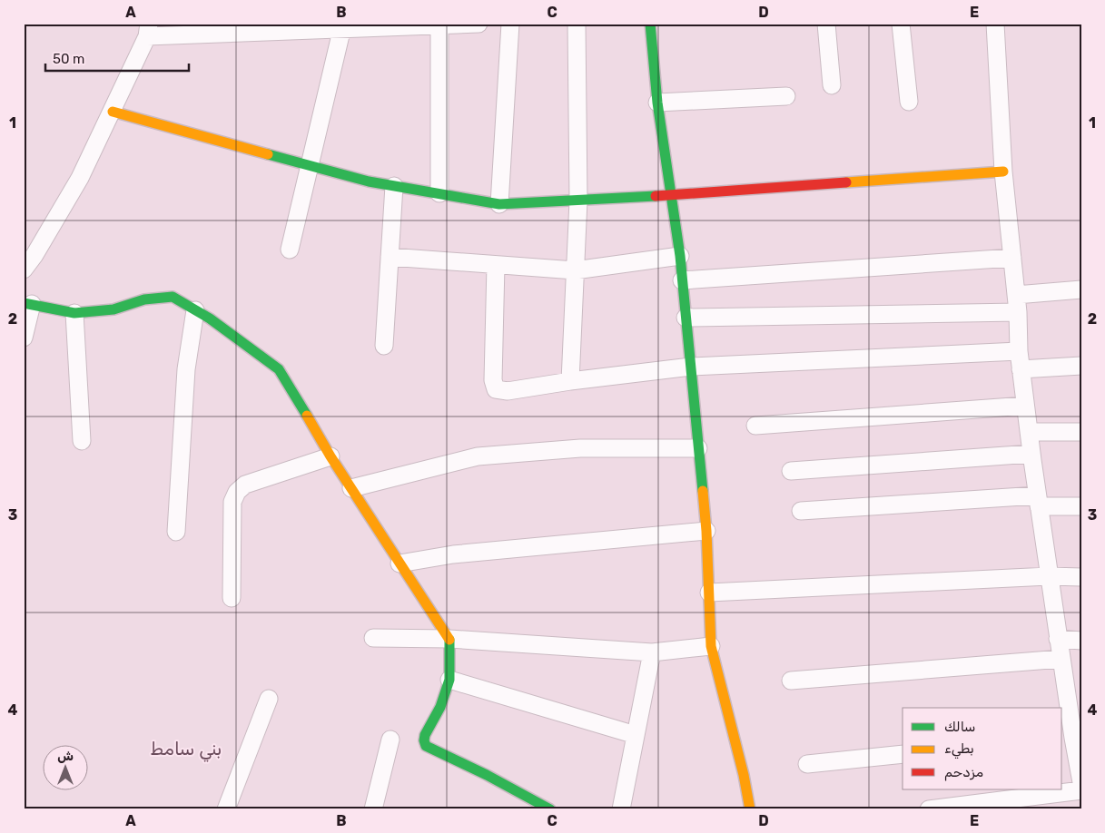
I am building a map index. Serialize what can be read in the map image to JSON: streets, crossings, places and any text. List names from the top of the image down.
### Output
{
  "districts": ["بني سامط"],
  "legend": ["سالك", "بطيء", "مزدحم"],
  "scale_bar": "50 m",
  "north": "top",
  "grid": {
    "columns": [
      "A",
      "B",
      "C",
      "D",
      "E"
    ],
    "rows": [
      "1",
      "2",
      "3",
      "4"
    ]
  }
}
